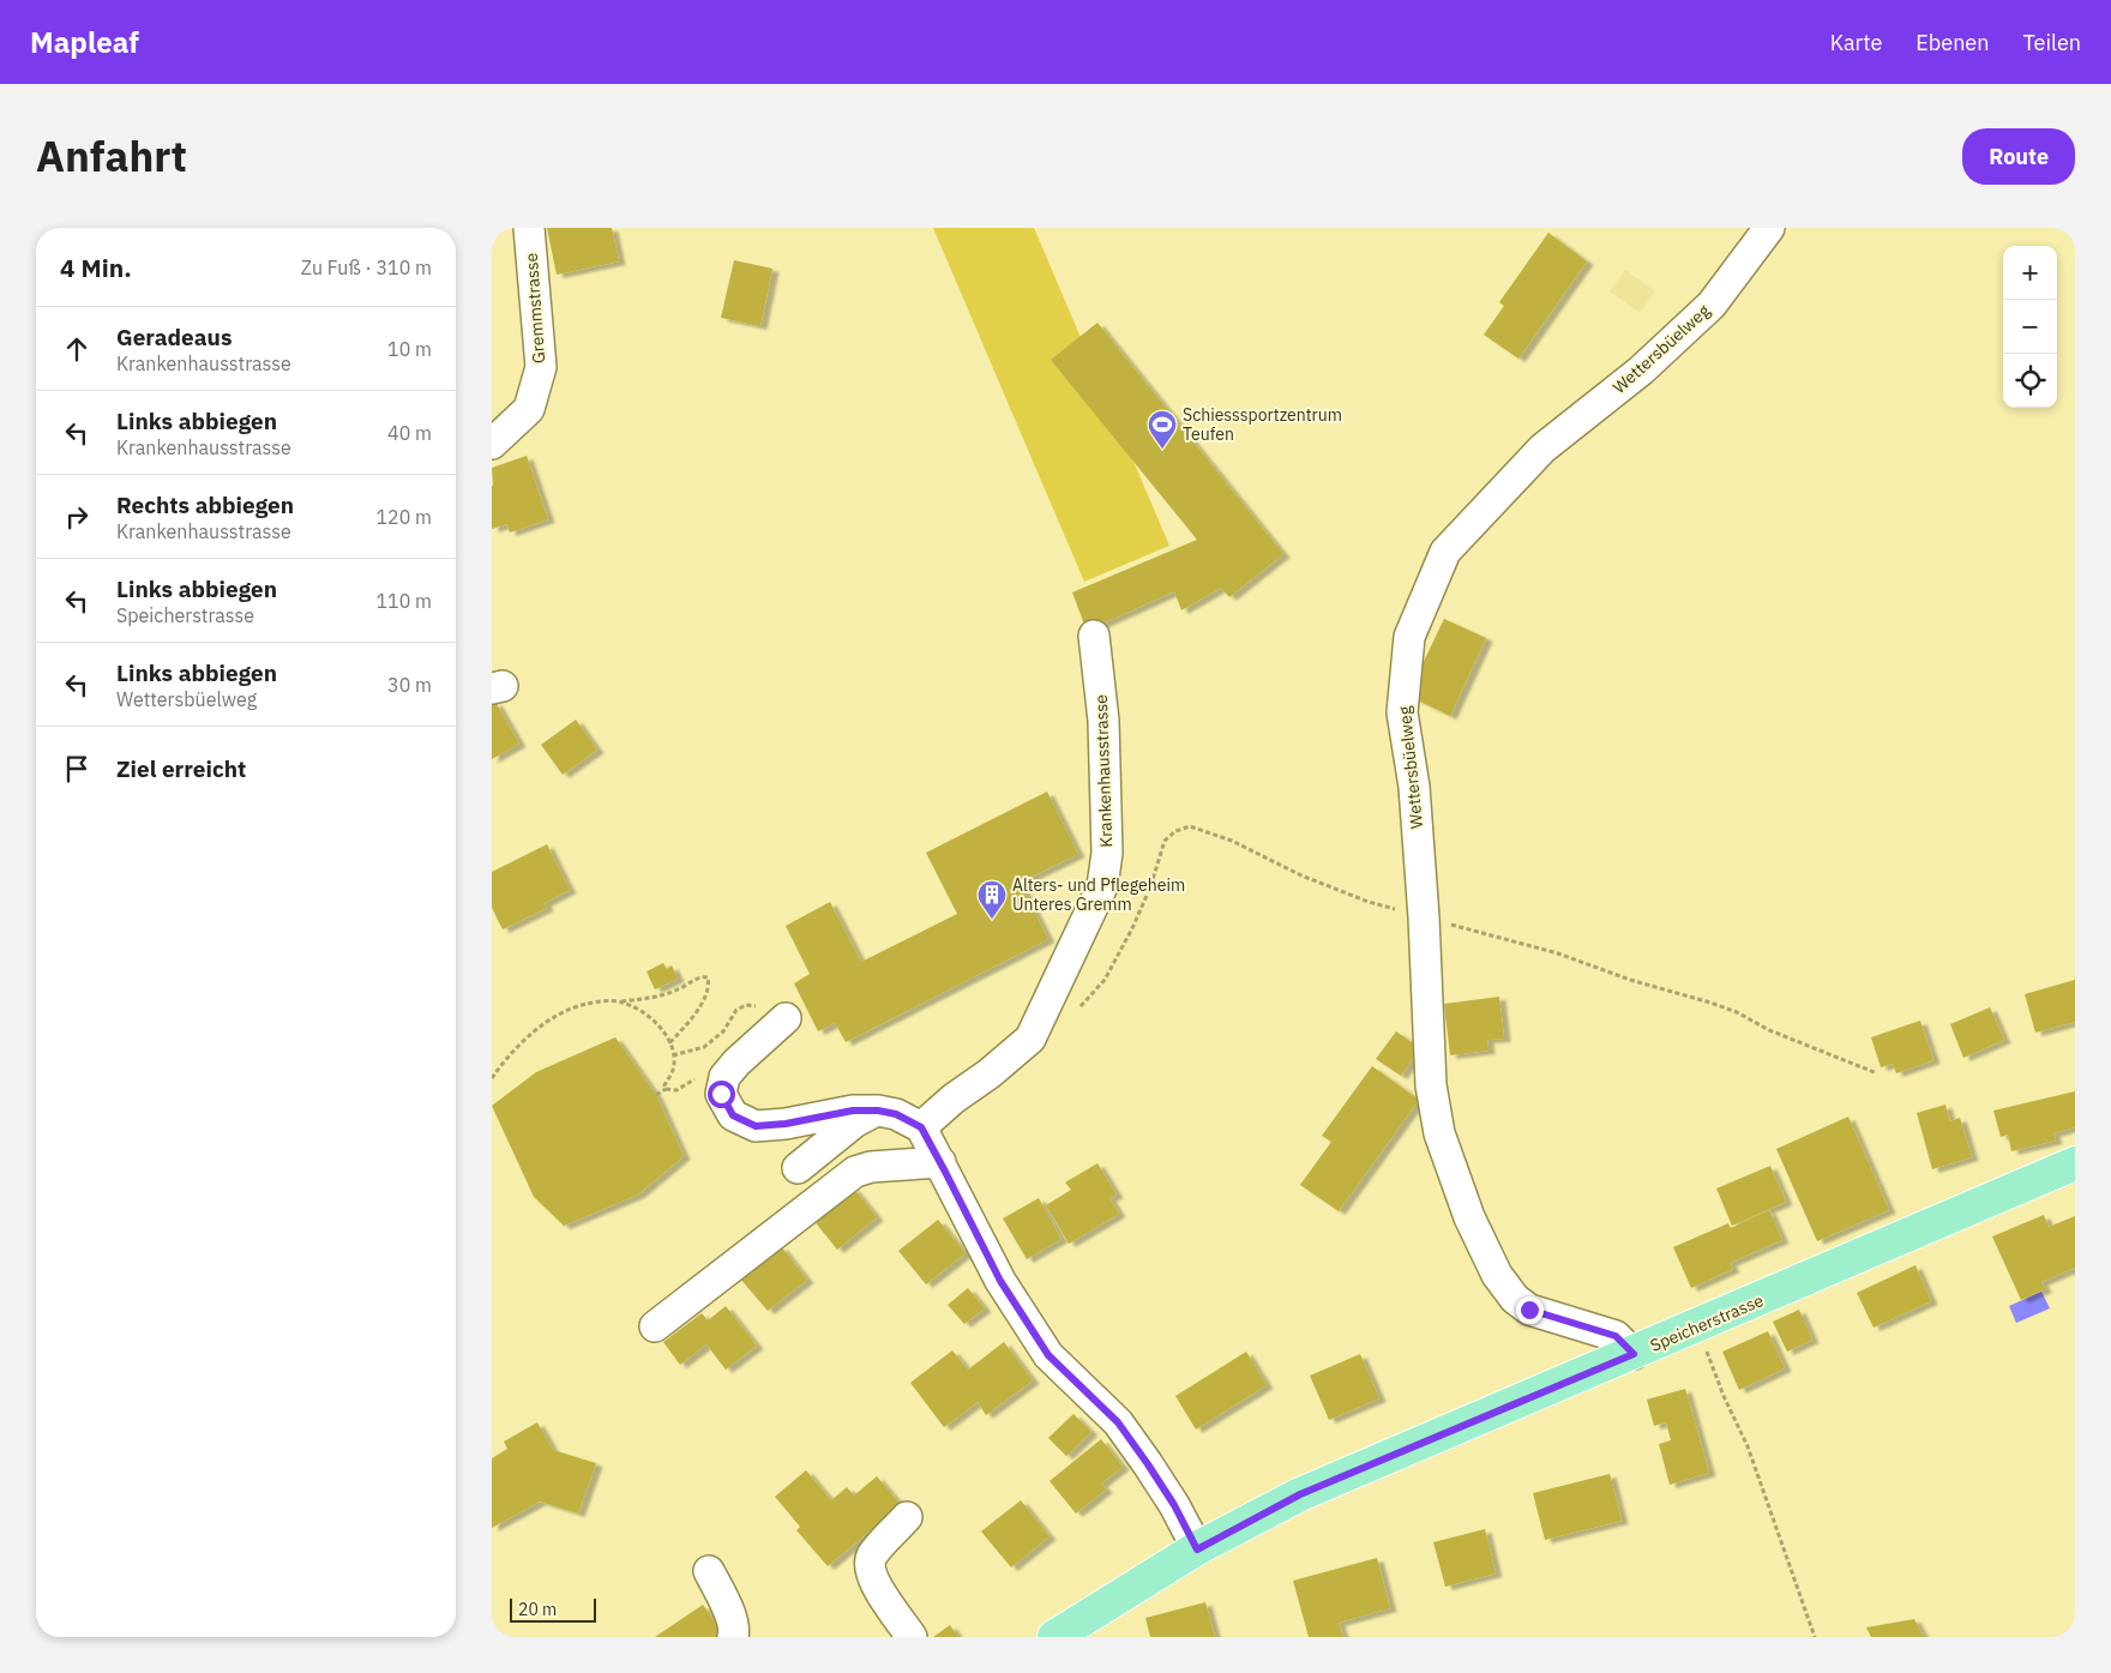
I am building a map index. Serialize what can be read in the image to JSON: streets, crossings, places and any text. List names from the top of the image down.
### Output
{
  "streets": {
    "main road": ["Speicherstrasse"],
    "street": ["Gremmstrasse", "Wettersbüelweg", "Krankenhausstrasse"]
  },
  "crossings": [
    ["Wettersbüelweg", "Speicherstrasse"]
  ],
  "places": {
    "sports": ["Schiesssportzentrum Teufen"],
    "building": ["Alters- und Pflegeheim Unteres Gremm"]
  },
  "scale_bar": "20 m",
  "page": {
    "header": "Mapleaf",
    "nav": ["Karte", "Ebenen", "Teilen"],
    "title": "Anfahrt",
    "buttons": "Route",
    "heading": ["4 Min.", "Zu Fuß · 310 m"],
    "map_buttons": ["+", "−"],
    "list": [
      ["Geradeaus", "Krankenhausstrasse", "10 m"],
      ["Links abbiegen", "Krankenhausstrasse", "40 m"],
      ["Rechts abbiegen", "Krankenhausstrasse", "120 m"],
      ["Links abbiegen", "Speicherstrasse", "110 m"],
      ["Links abbiegen", "Wettersbüelweg", "30 m"],
      "Ziel erreicht"
    ],
    "scale": "20 m"
  }
}
